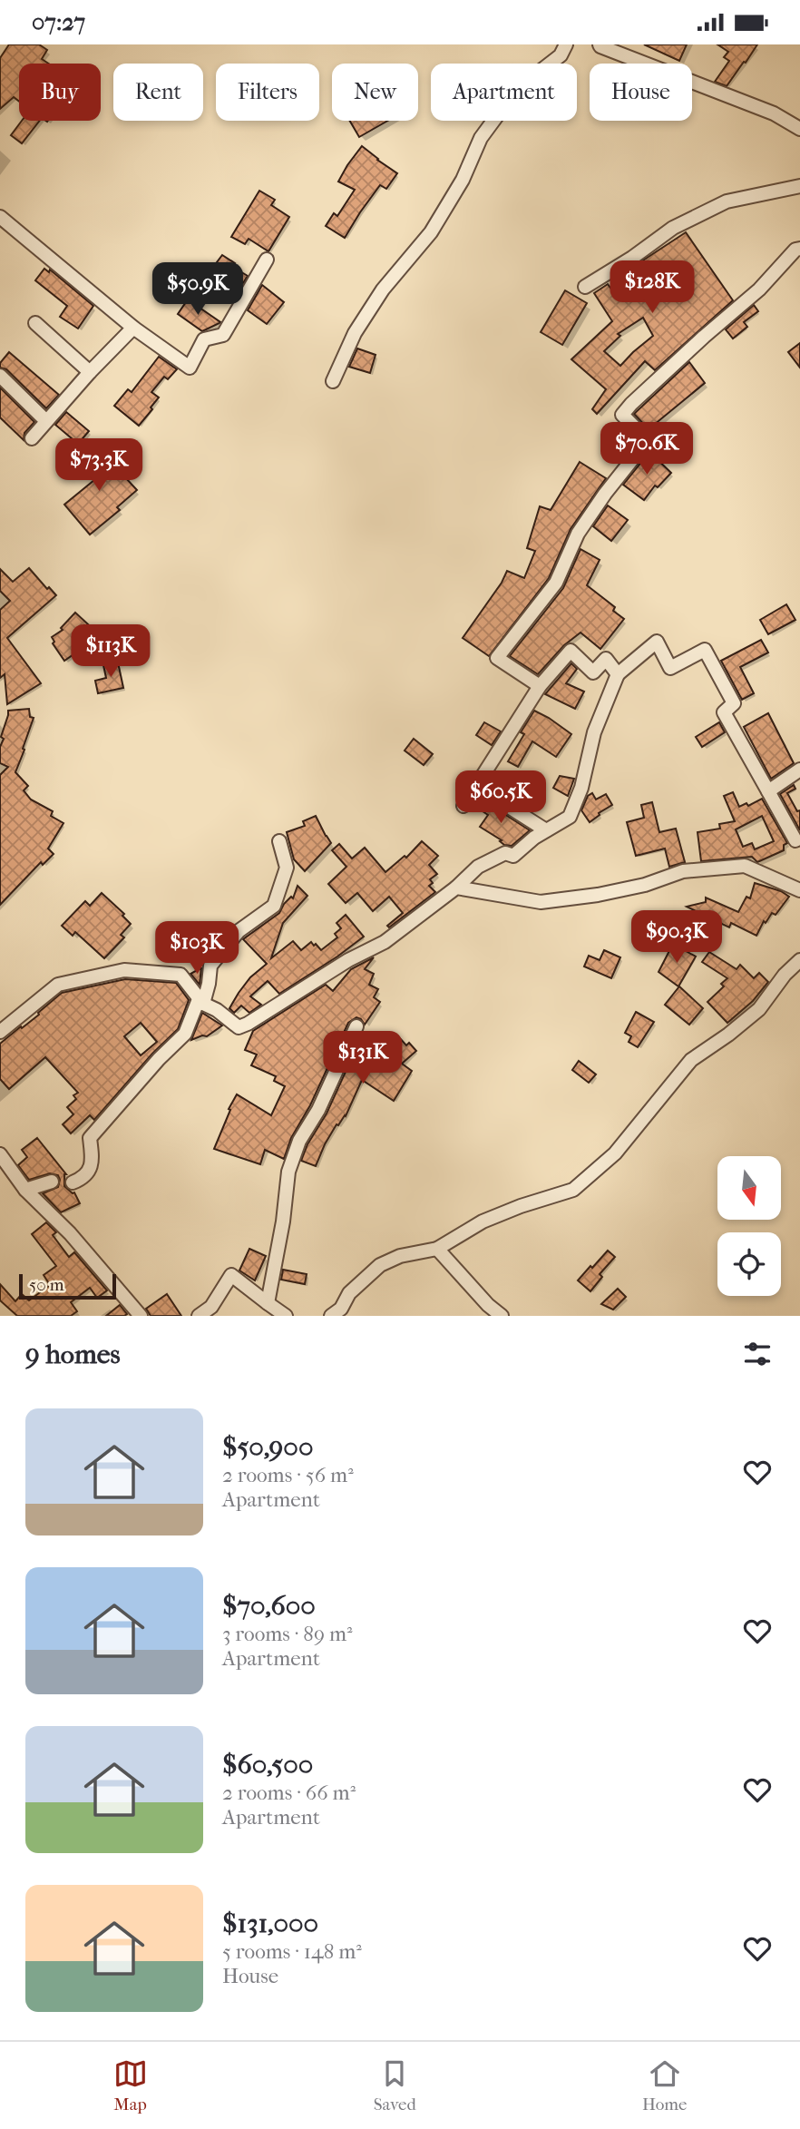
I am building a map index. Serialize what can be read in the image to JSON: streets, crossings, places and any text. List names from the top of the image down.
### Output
{
  "scale_bar": "50 m",
  "north": "bottom",
  "page": {
    "status": "07:27",
    "chip": [
      "Buy",
      "Rent",
      "Filters",
      "New",
      "Apartment",
      "House"
    ],
    "price": [
      "$128K",
      "$50.9K",
      "$70.6K",
      "$73.3K",
      "$113K",
      "$60.5K",
      "$90.3K",
      "$103K",
      "$131K"
    ],
    "scale": "50 m",
    "heading": "9 homes",
    "list": [
      {
        "name": "$50,900",
        "note": "2 rooms · 56 m² · Apartment"
      },
      {
        "name": "$70,600",
        "note": "3 rooms · 89 m² · Apartment"
      },
      {
        "name": "$60,500",
        "note": "2 rooms · 66 m² · Apartment"
      },
      {
        "name": "$131,000",
        "note": "5 rooms · 148 m² · House"
      }
    ],
    "tabs": ["Map", "Saved", "Home"]
  }
}
